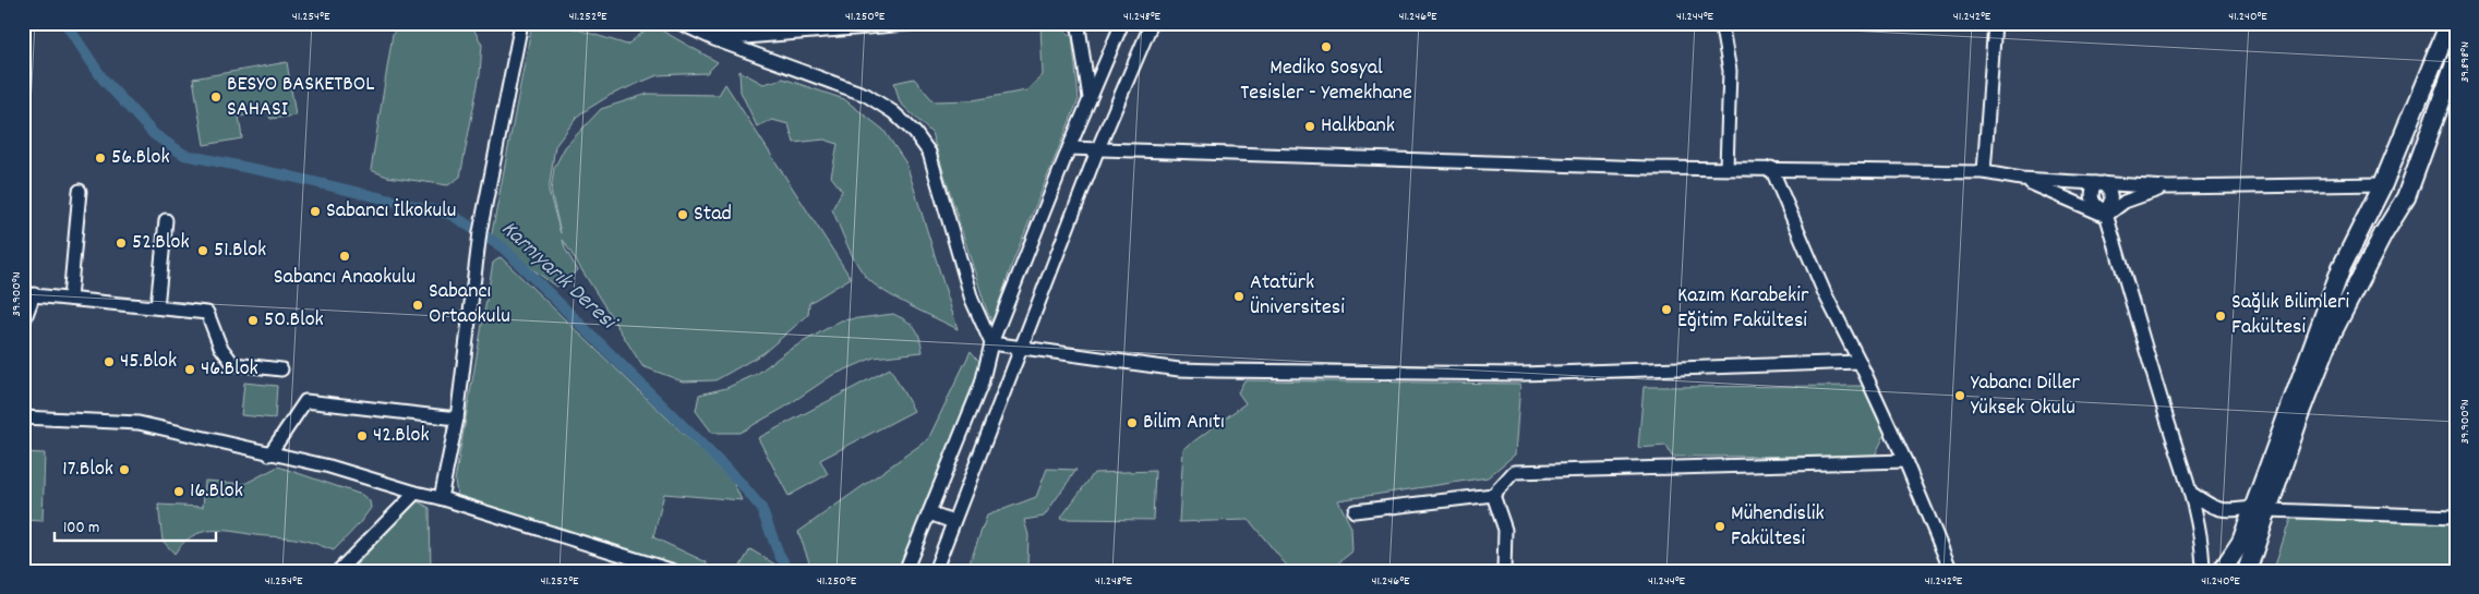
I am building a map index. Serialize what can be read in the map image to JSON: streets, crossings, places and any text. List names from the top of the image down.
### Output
{
  "water": ["Karnıyarık Deresi"],
  "places": [
    "Mediko Sosyal Tesisler - Yemekhane",
    "BESYO BASKETBOL SAHASI",
    "Halkbank",
    "56.Blok",
    "Sabancı İlkokulu",
    "Stad",
    "52.Blok",
    "51.Blok",
    "Sabancı Anaokulu",
    "Atatürk Üniversitesi",
    "Sabancı Ortaokulu",
    "Kazım Karabekir Eğitim Fakültesi",
    "Sağlık Bilimleri Fakültesi",
    "50.Blok",
    "45.Blok",
    "46.Blok",
    "Yabancı Diller Yüksek Okulu",
    "Bilim Anıtı",
    "42.Blok",
    "17.Blok",
    "16.Blok",
    "Mühendislik Fakültesi"
  ],
  "scale_bar": "100 m",
  "coordinates": [
    "41.254°E",
    "41.252°E",
    "41.250°E",
    "41.248°E",
    "41.246°E",
    "41.244°E",
    "41.242°E",
    "41.240°E",
    "39.898°N",
    "39.900°N"
  ]
}
